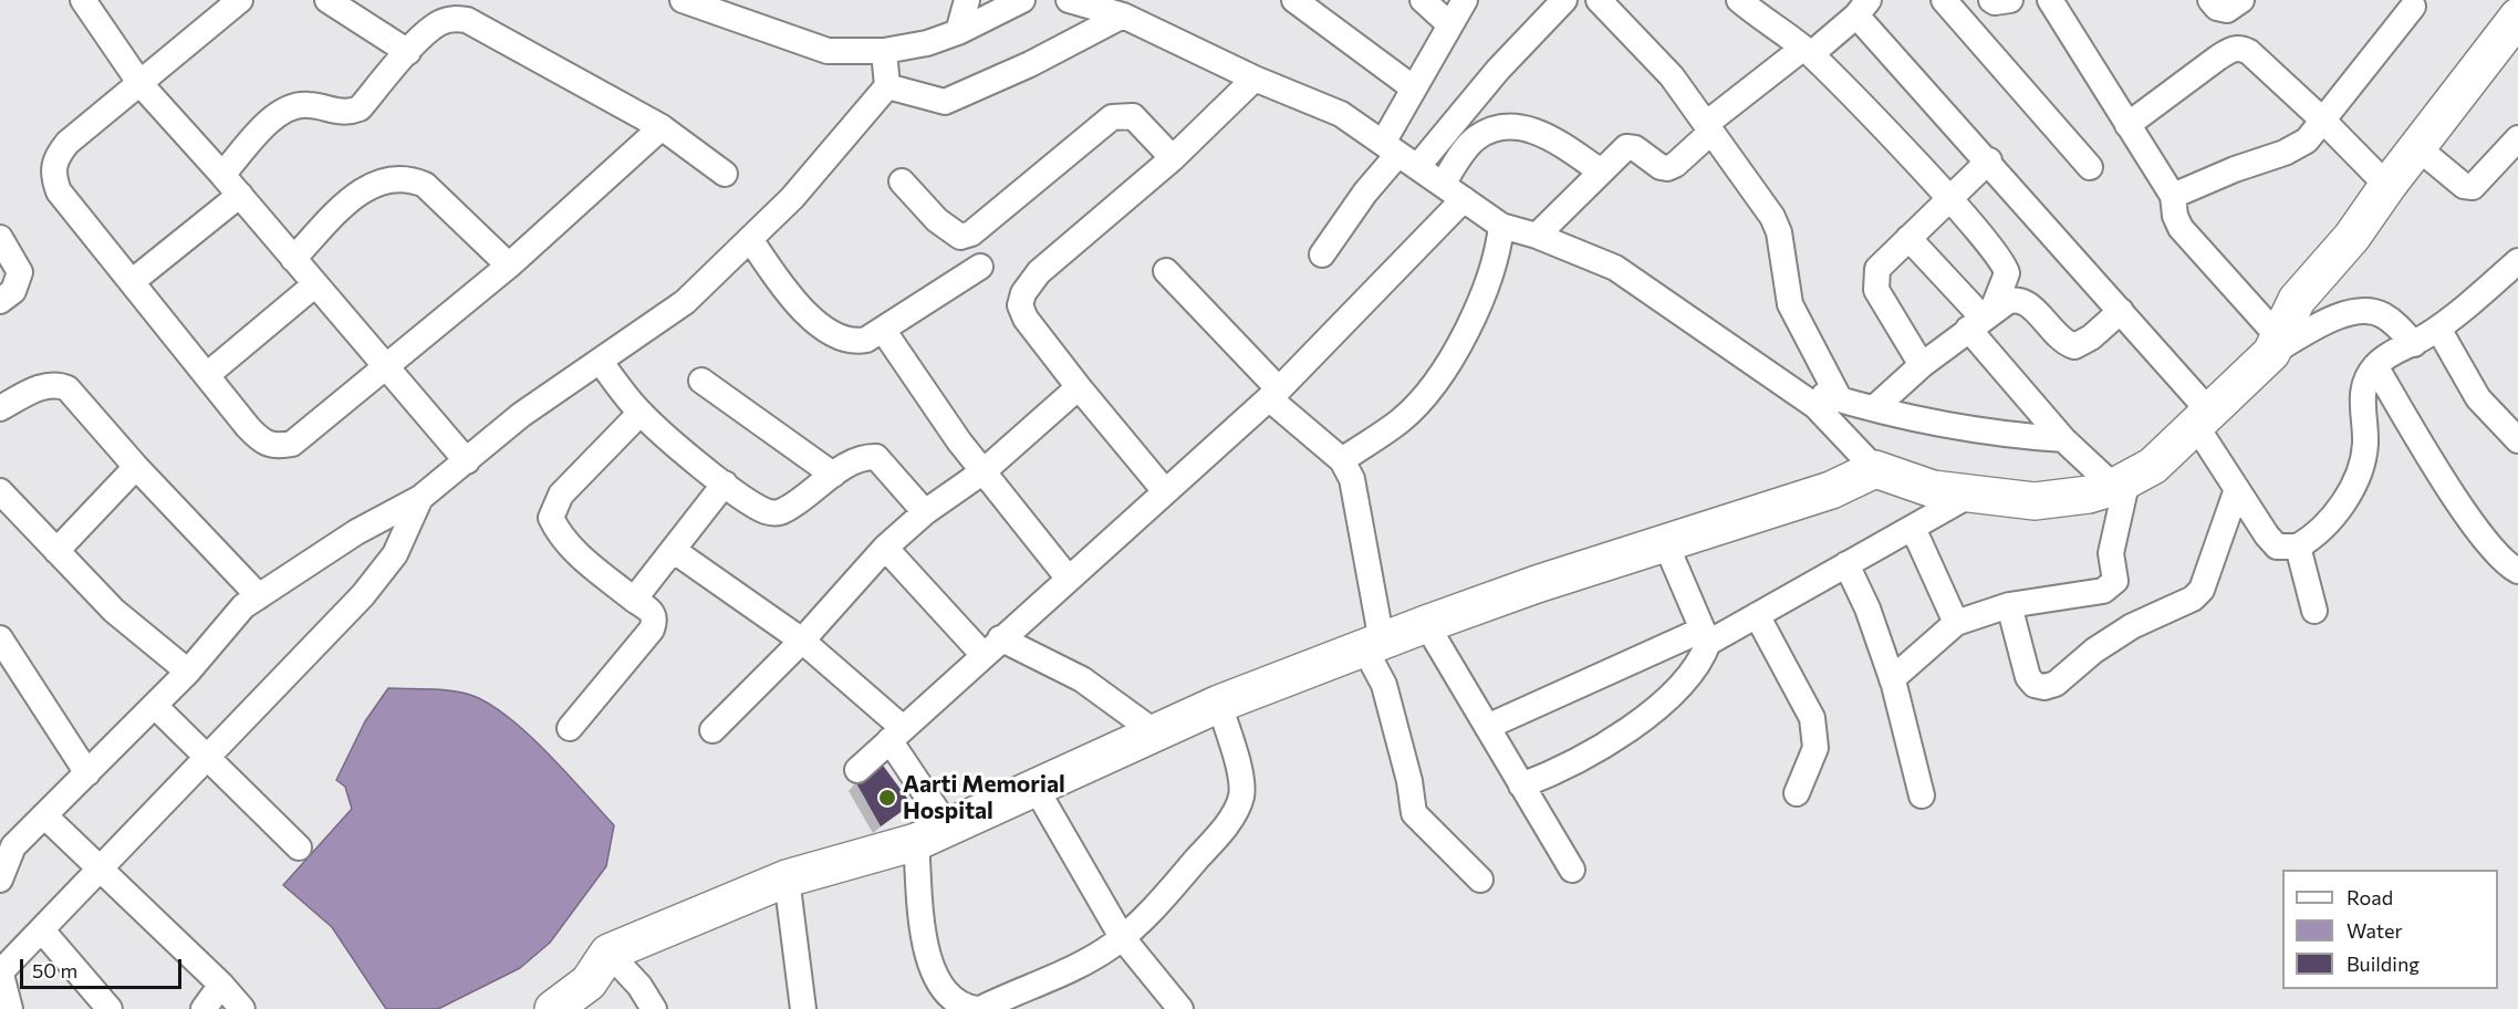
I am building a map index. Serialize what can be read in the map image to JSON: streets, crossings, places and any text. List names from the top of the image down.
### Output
{
  "places": ["Aarti Memorial Hospital"],
  "legend": ["Road", "Water", "Building"],
  "scale_bar": "50 m"
}
